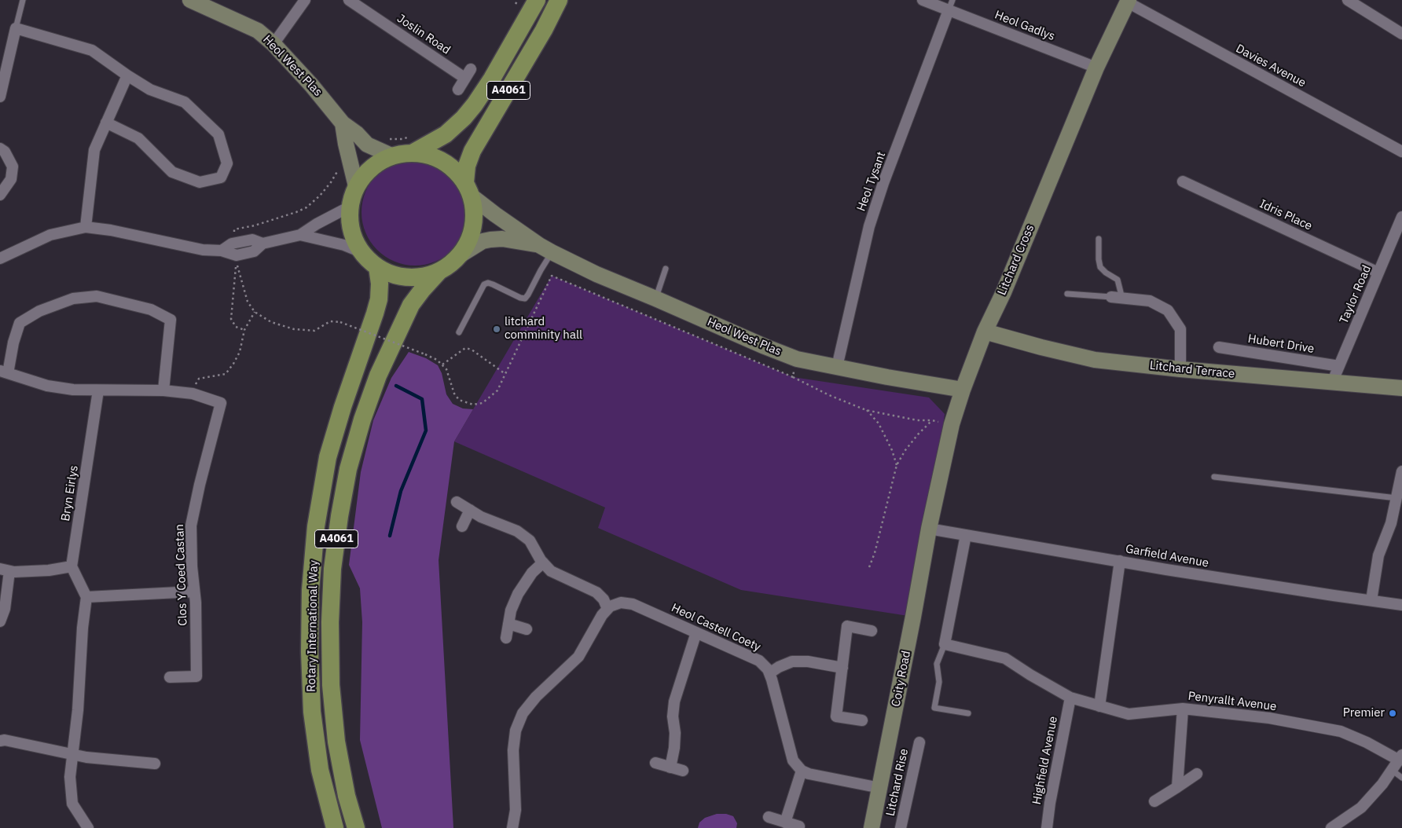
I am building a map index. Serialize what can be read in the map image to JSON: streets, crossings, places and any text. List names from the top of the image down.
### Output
{
  "streets": {
    "main road": ["A4061", "Rotary International Way"],
    "street": [
      "Heol Gadlys",
      "Joslin Road",
      "Heol West Plas",
      "Davies Avenue",
      "Heol Tysant",
      "Idris Place",
      "Litchard Cross",
      "Taylor Road",
      "Hubert Drive",
      "Litchard Terrace",
      "Bryn Eirlys",
      "Garfield Avenue",
      "Clos Y Coed Castan",
      "Heol Castell Coety",
      "Coity Road",
      "Penyrallt Avenue",
      "Highfield Avenue",
      "Litchard Rise"
    ]
  },
  "crossings": [
    ["Heol Gadlys", "Heol Tysant"],
    ["Heol Gadlys", "Litchard Cross"],
    ["Heol West Plas", "A4061"],
    ["Heol West Plas", "Heol Tysant"],
    ["Heol West Plas", "Litchard Cross"],
    ["Heol West Plas", "Rotary International Way"],
    ["Davies Avenue", "Litchard Cross"],
    ["A4061", "Rotary International Way"],
    ["Idris Place", "Taylor Road"],
    ["Litchard Cross", "Litchard Terrace"],
    ["Litchard Cross", "Garfield Avenue"],
    ["Litchard Cross", "Coity Road"],
    ["Taylor Road", "Hubert Drive"],
    ["Taylor Road", "Litchard Terrace"],
    ["Garfield Avenue", "Coity Road"],
    ["Penyrallt Avenue", "Highfield Avenue"]
  ],
  "places": ["litchard comminity hall", "Premier"]
}
